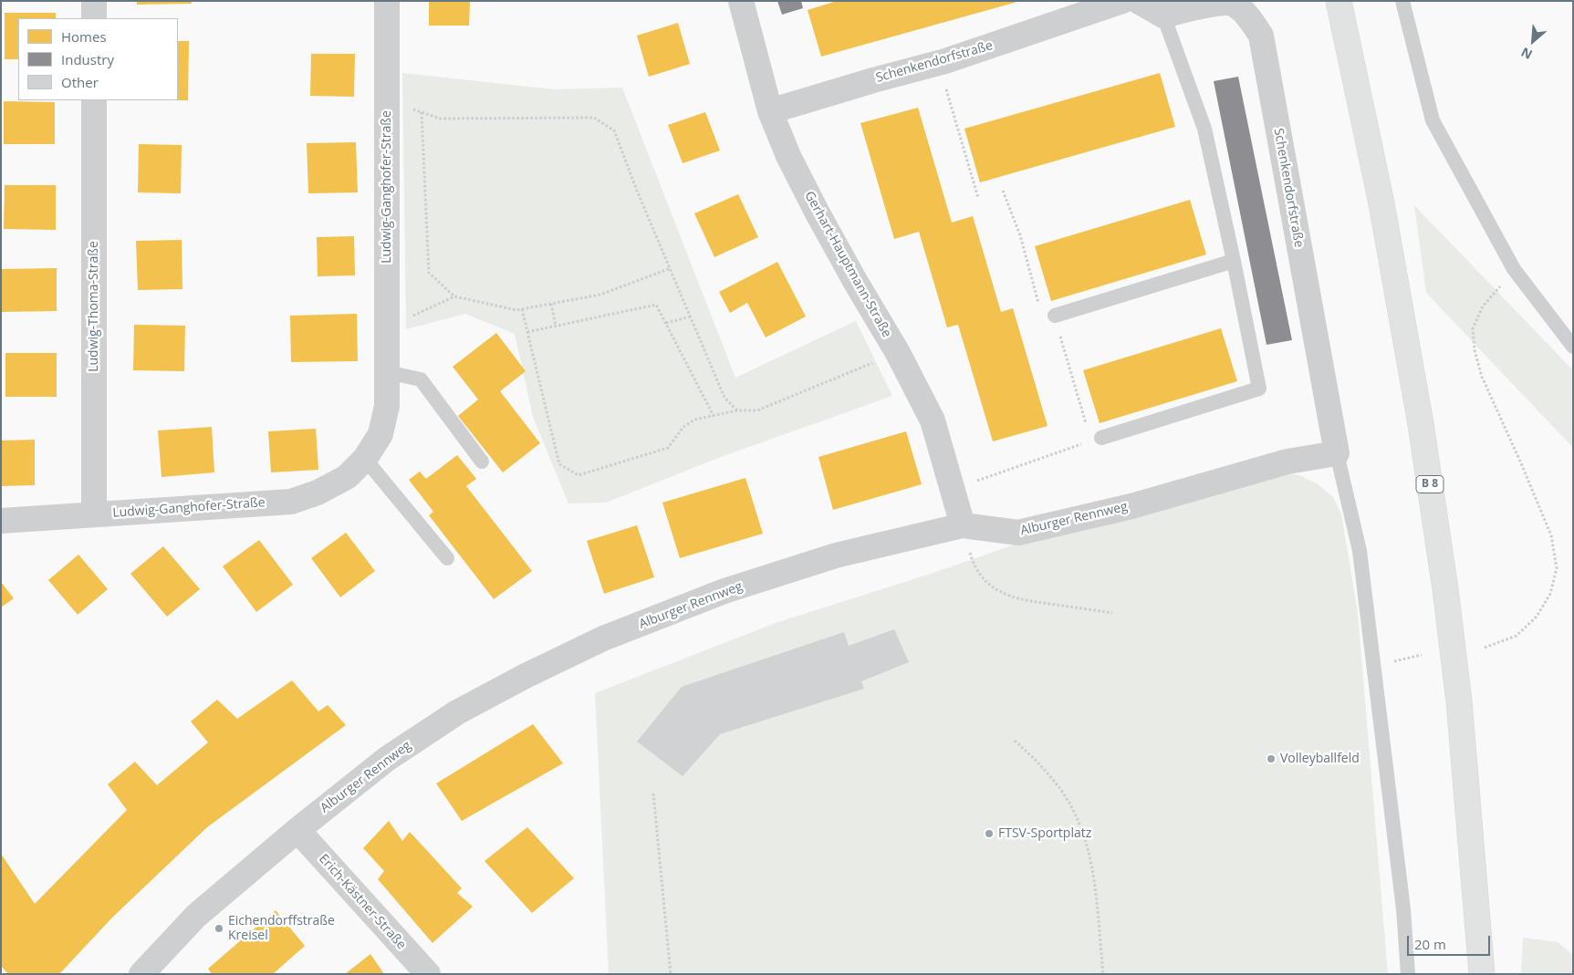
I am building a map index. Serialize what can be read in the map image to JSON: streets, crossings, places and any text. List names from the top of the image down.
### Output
{
  "streets": {
    "main road": ["B 8"],
    "street": [
      "Schenkendorfstraße",
      "Ludwig-Ganghofer-Straße",
      "Gerhart-Hauptmann-Straße",
      "Ludwig-Thoma-Straße",
      "Alburger Rennweg",
      "Erich-Kästner-Straße"
    ]
  },
  "crossings": [
    ["Schenkendorfstraße", "Gerhart-Hauptmann-Straße"],
    ["Schenkendorfstraße", "Alburger Rennweg"],
    ["Ludwig-Ganghofer-Straße", "Ludwig-Thoma-Straße"],
    ["Gerhart-Hauptmann-Straße", "Alburger Rennweg"],
    ["Alburger Rennweg", "Erich-Kästner-Straße"]
  ],
  "places": ["Volleyballfeld", "FTSV-Sportplatz", "Eichendorffstraße Kreisel"],
  "legend": ["Homes", "Industry", "Other"],
  "scale_bar": "20 m",
  "north": "bottom left"
}
